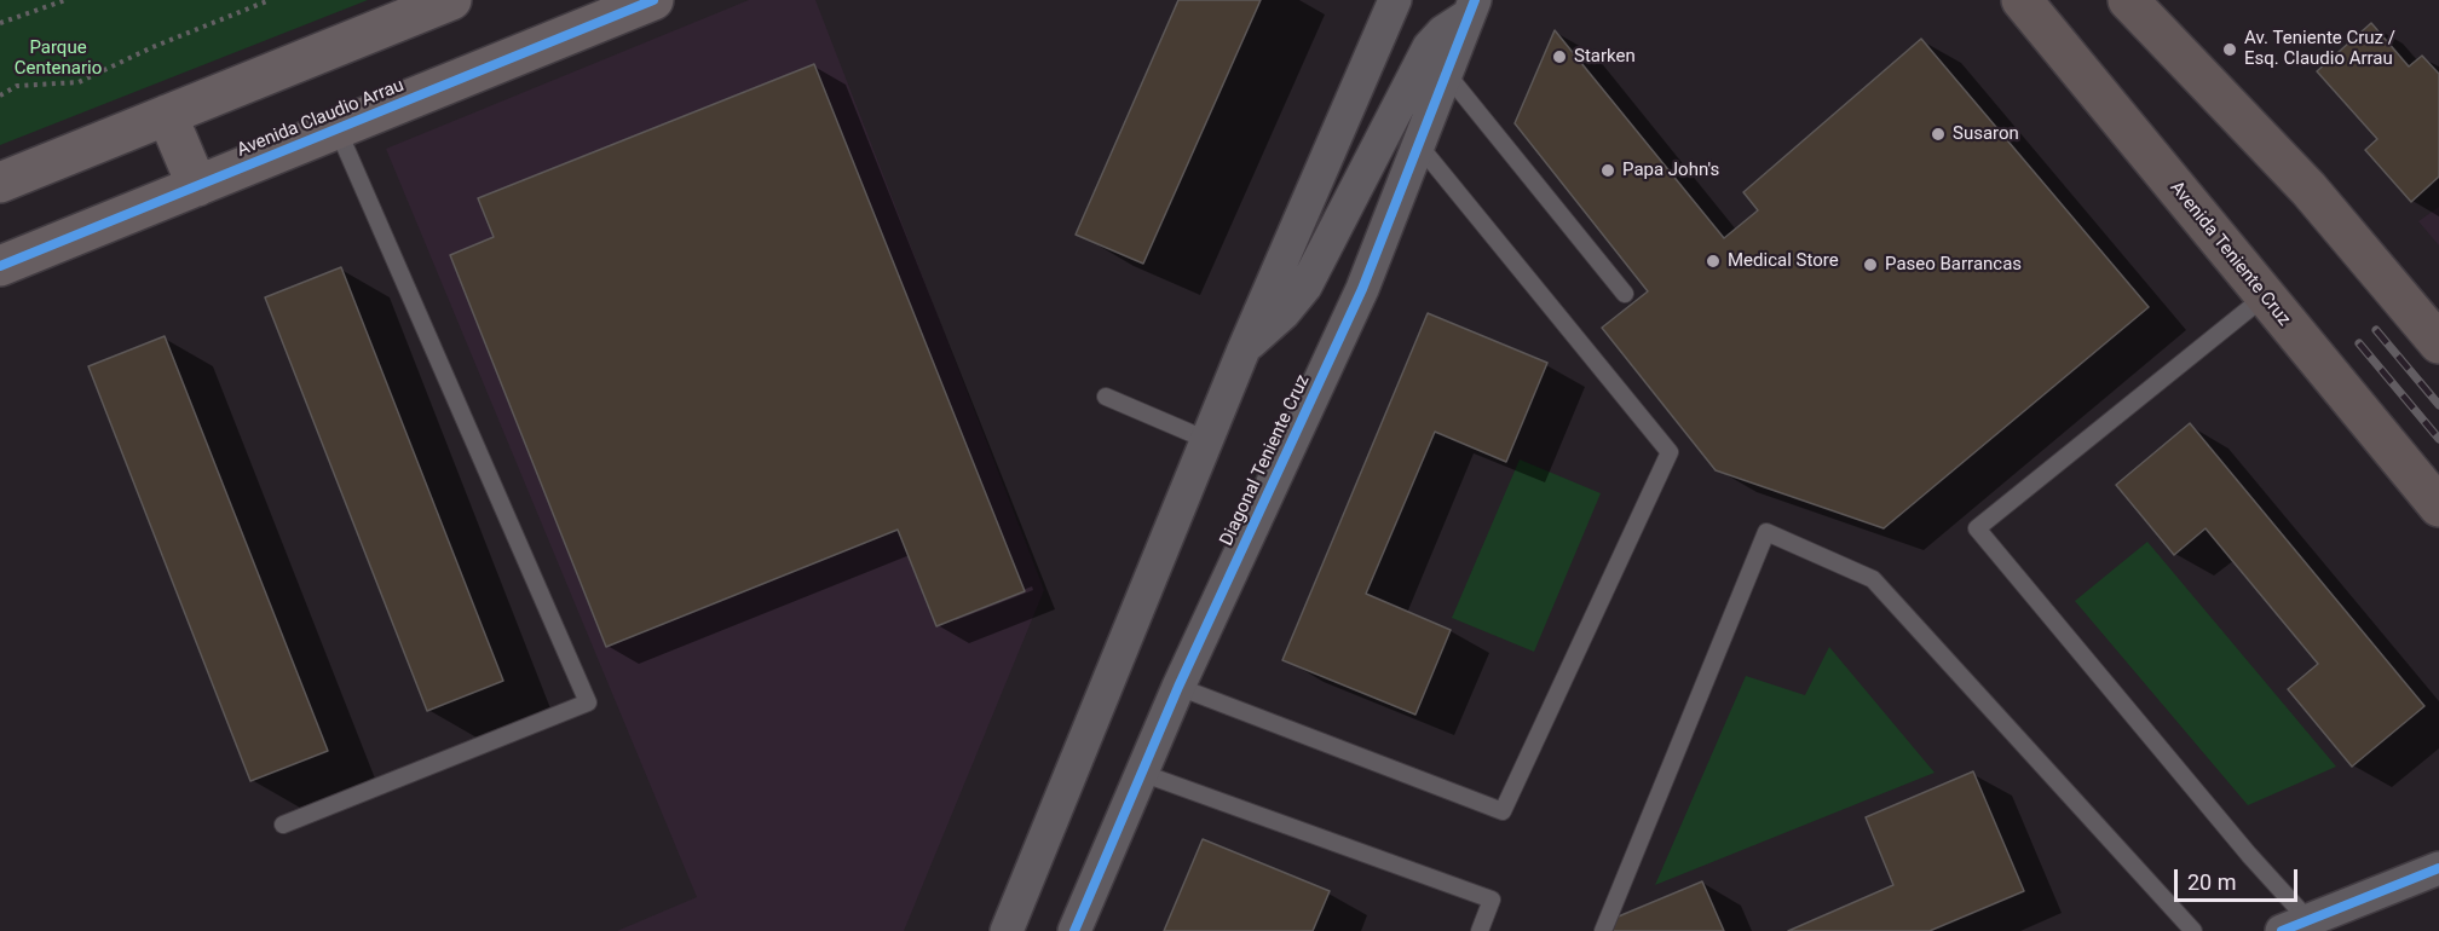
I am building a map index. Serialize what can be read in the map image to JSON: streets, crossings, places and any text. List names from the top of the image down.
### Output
{
  "streets": {
    "main road": ["Avenida Teniente Cruz"],
    "street": ["Avenida Claudio Arrau", "Diagonal Teniente Cruz"]
  },
  "parks": ["Parque Centenario"],
  "places": [
    "Av. Teniente Cruz / Esq. Claudio Arrau",
    "Starken",
    "Susaron",
    "Papa John's",
    "Medical Store",
    "Paseo Barrancas"
  ],
  "scale_bar": "20 m"
}
